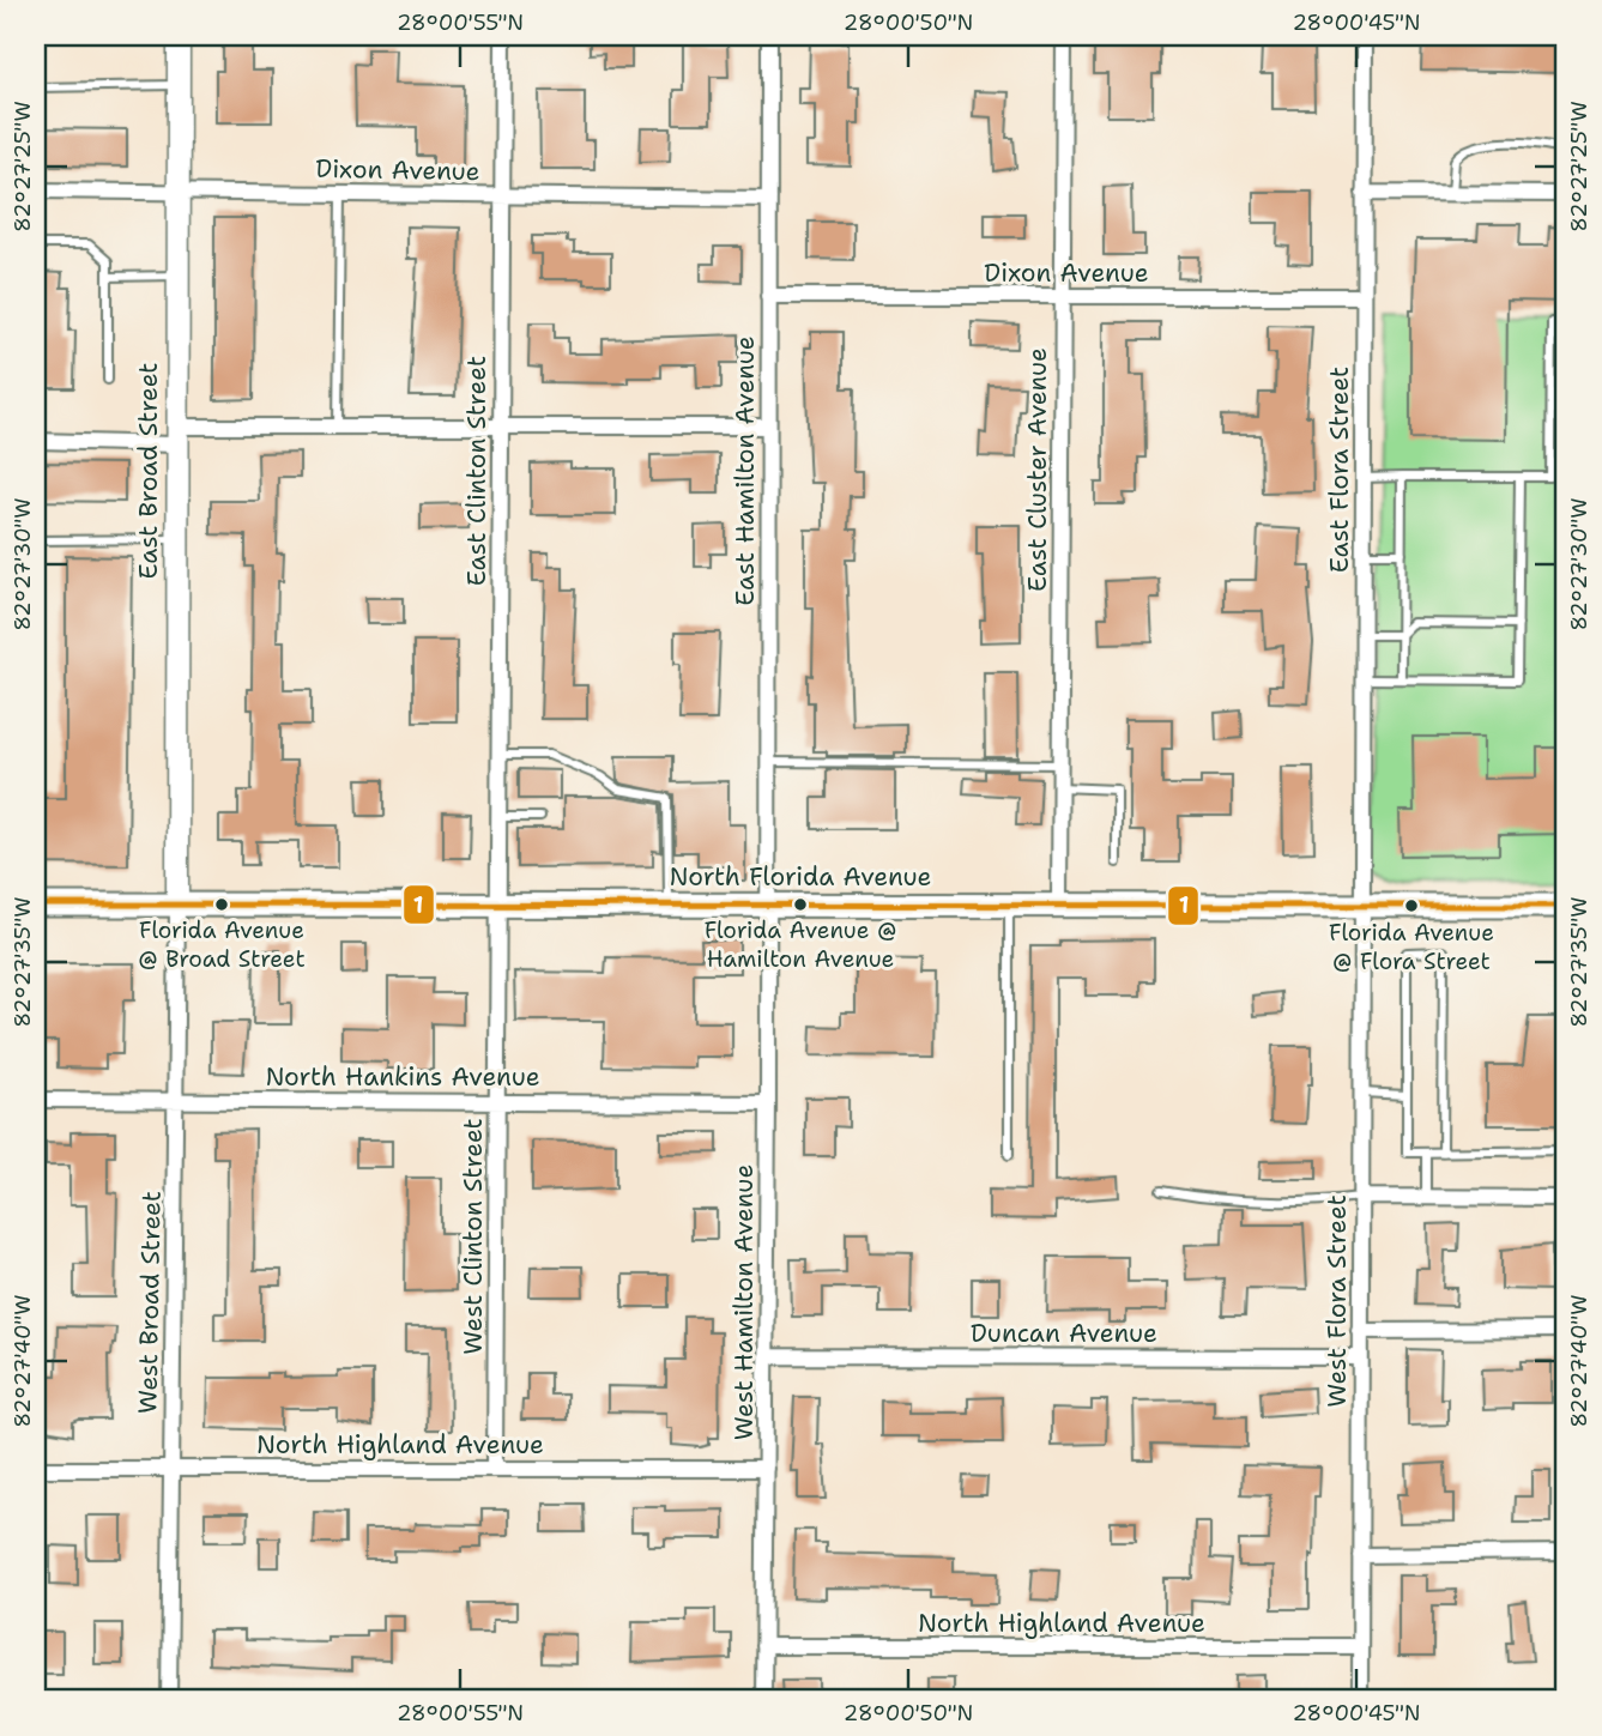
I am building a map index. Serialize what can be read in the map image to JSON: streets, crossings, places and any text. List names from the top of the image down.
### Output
{
  "streets": {
    "main road": ["North Florida Avenue"],
    "street": [
      "Dixon Avenue",
      "East Cluster Avenue",
      "East Flora Street",
      "East Broad Street",
      "East Clinton Street",
      "East Hamilton Avenue",
      "North Hankins Avenue",
      "West Clinton Street",
      "West Flora Street",
      "West Broad Street",
      "West Hamilton Avenue",
      "Duncan Avenue",
      "North Highland Avenue"
    ]
  },
  "crossings": [
    ["Dixon Avenue", "East Cluster Avenue"],
    ["Dixon Avenue", "East Flora Street"],
    ["Dixon Avenue", "East Broad Street"],
    ["Dixon Avenue", "East Clinton Street"],
    ["Dixon Avenue", "East Hamilton Avenue"],
    ["East Cluster Avenue", "North Florida Avenue"],
    ["East Flora Street", "North Florida Avenue"],
    ["East Flora Street", "West Flora Street"],
    ["East Broad Street", "North Florida Avenue"],
    ["East Broad Street", "West Broad Street"],
    ["East Clinton Street", "North Florida Avenue"],
    ["East Clinton Street", "West Clinton Street"],
    ["East Hamilton Avenue", "North Florida Avenue"],
    ["East Hamilton Avenue", "West Hamilton Avenue"],
    ["North Florida Avenue", "West Clinton Street"],
    ["North Florida Avenue", "West Flora Street"],
    ["North Florida Avenue", "West Broad Street"],
    ["North Florida Avenue", "West Hamilton Avenue"],
    ["North Hankins Avenue", "West Clinton Street"],
    ["North Hankins Avenue", "West Broad Street"],
    ["North Hankins Avenue", "West Hamilton Avenue"],
    ["West Clinton Street", "North Highland Avenue"],
    ["West Flora Street", "Duncan Avenue"],
    ["West Flora Street", "North Highland Avenue"],
    ["West Broad Street", "North Highland Avenue"],
    ["West Hamilton Avenue", "Duncan Avenue"],
    ["West Hamilton Avenue", "North Highland Avenue"]
  ],
  "places": ["Florida Avenue @ Broad Street", "Florida Avenue @ Hamilton Avenue", "Florida Avenue @ Flora Street"],
  "lines": ["transit line 1"],
  "coordinates": [
    "28°00'55\"N",
    "28°00'50\"N",
    "28°00'45\"N",
    "82°27'25\"W",
    "82°27'30\"W",
    "82°27'35\"W",
    "82°27'40\"W"
  ]
}
